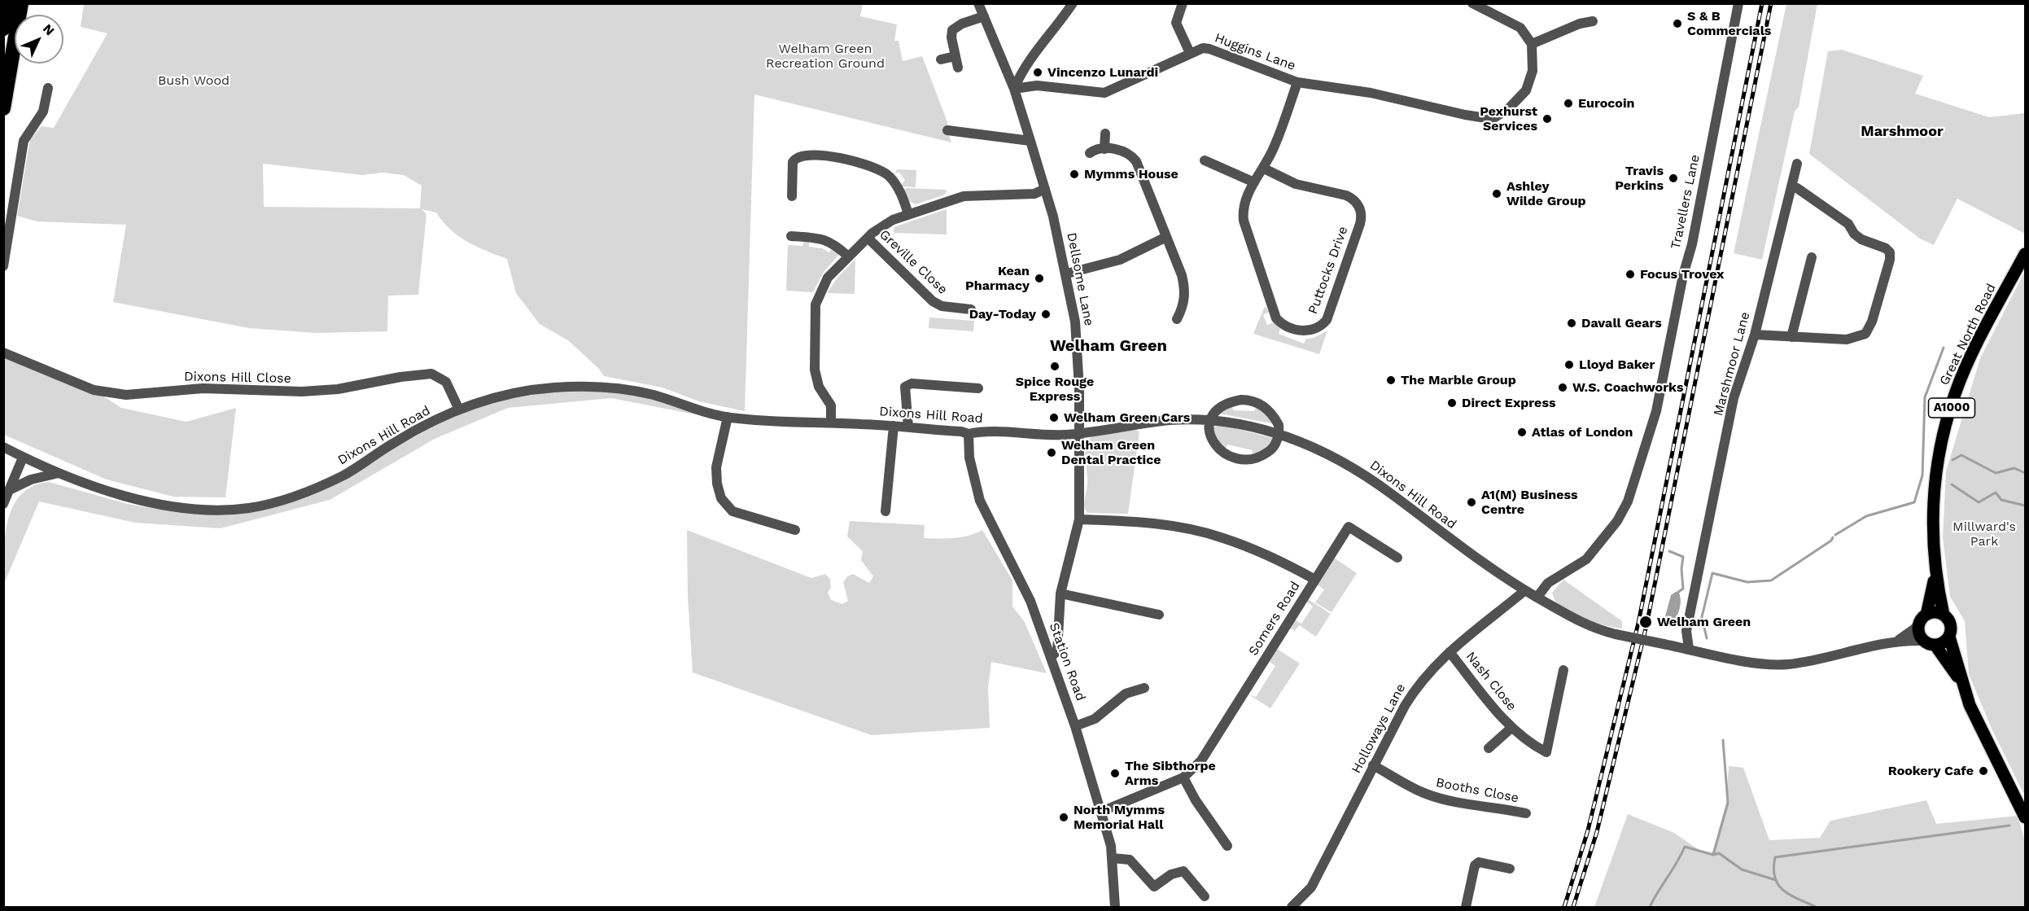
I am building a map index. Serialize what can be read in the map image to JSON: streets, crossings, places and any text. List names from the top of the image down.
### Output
{
  "streets": {
    "main road": ["Great North Road", "A1000"],
    "street": [
      "Huggins Lane",
      "Travellers Lane",
      "Greville Close",
      "Puttocks Drive",
      "Dellsome Lane",
      "Marshmoor Lane",
      "Dixons Hill Close",
      "Dixons Hill Road",
      "Somers Road",
      "Station Road",
      "Nash Close",
      "Holloways Lane",
      "Booths Close"
    ]
  },
  "crossings": [
    ["Huggins Lane", "Puttocks Drive"],
    ["Huggins Lane", "Dellsome Lane"],
    ["Travellers Lane", "Dixons Hill Road"],
    ["Dellsome Lane", "Dixons Hill Road"],
    ["Dellsome Lane", "Somers Road"],
    ["Dellsome Lane", "Station Road"],
    ["Great North Road", "Dixons Hill Road"],
    ["Marshmoor Lane", "Dixons Hill Road"],
    ["Dixons Hill Close", "Dixons Hill Road"],
    ["Dixons Hill Road", "Station Road"],
    ["Dixons Hill Road", "Holloways Lane"],
    ["Somers Road", "Station Road"],
    ["Nash Close", "Holloways Lane"],
    ["Holloways Lane", "Booths Close"]
  ],
  "districts": ["Marshmoor", "Welham Green"],
  "parks": ["Welham Green Recreation Ground", "Bush Wood", "Millward's Park"],
  "places": [
    "S & B Commercials",
    "Vincenzo Lunardi",
    "Eurocoin",
    "Pexhurst Services",
    "Mymms House",
    "Travis Perkins",
    "Ashley Wilde Group",
    "Focus Trovex",
    "Kean Pharmacy",
    "Day-Today",
    "Davall Gears",
    "Lloyd Baker",
    "Spice Rouge Express",
    "The Marble Group",
    "W.S. Coachworks",
    "Direct Express",
    "Welham Green Cars",
    "Atlas of London",
    "Welham Green Dental Practice",
    "A1(M) Business Centre",
    "Welham Green",
    "Rookery Cafe",
    "The Sibthorpe Arms",
    "North Mymms Memorial Hall"
  ],
  "north": "top right"
}
